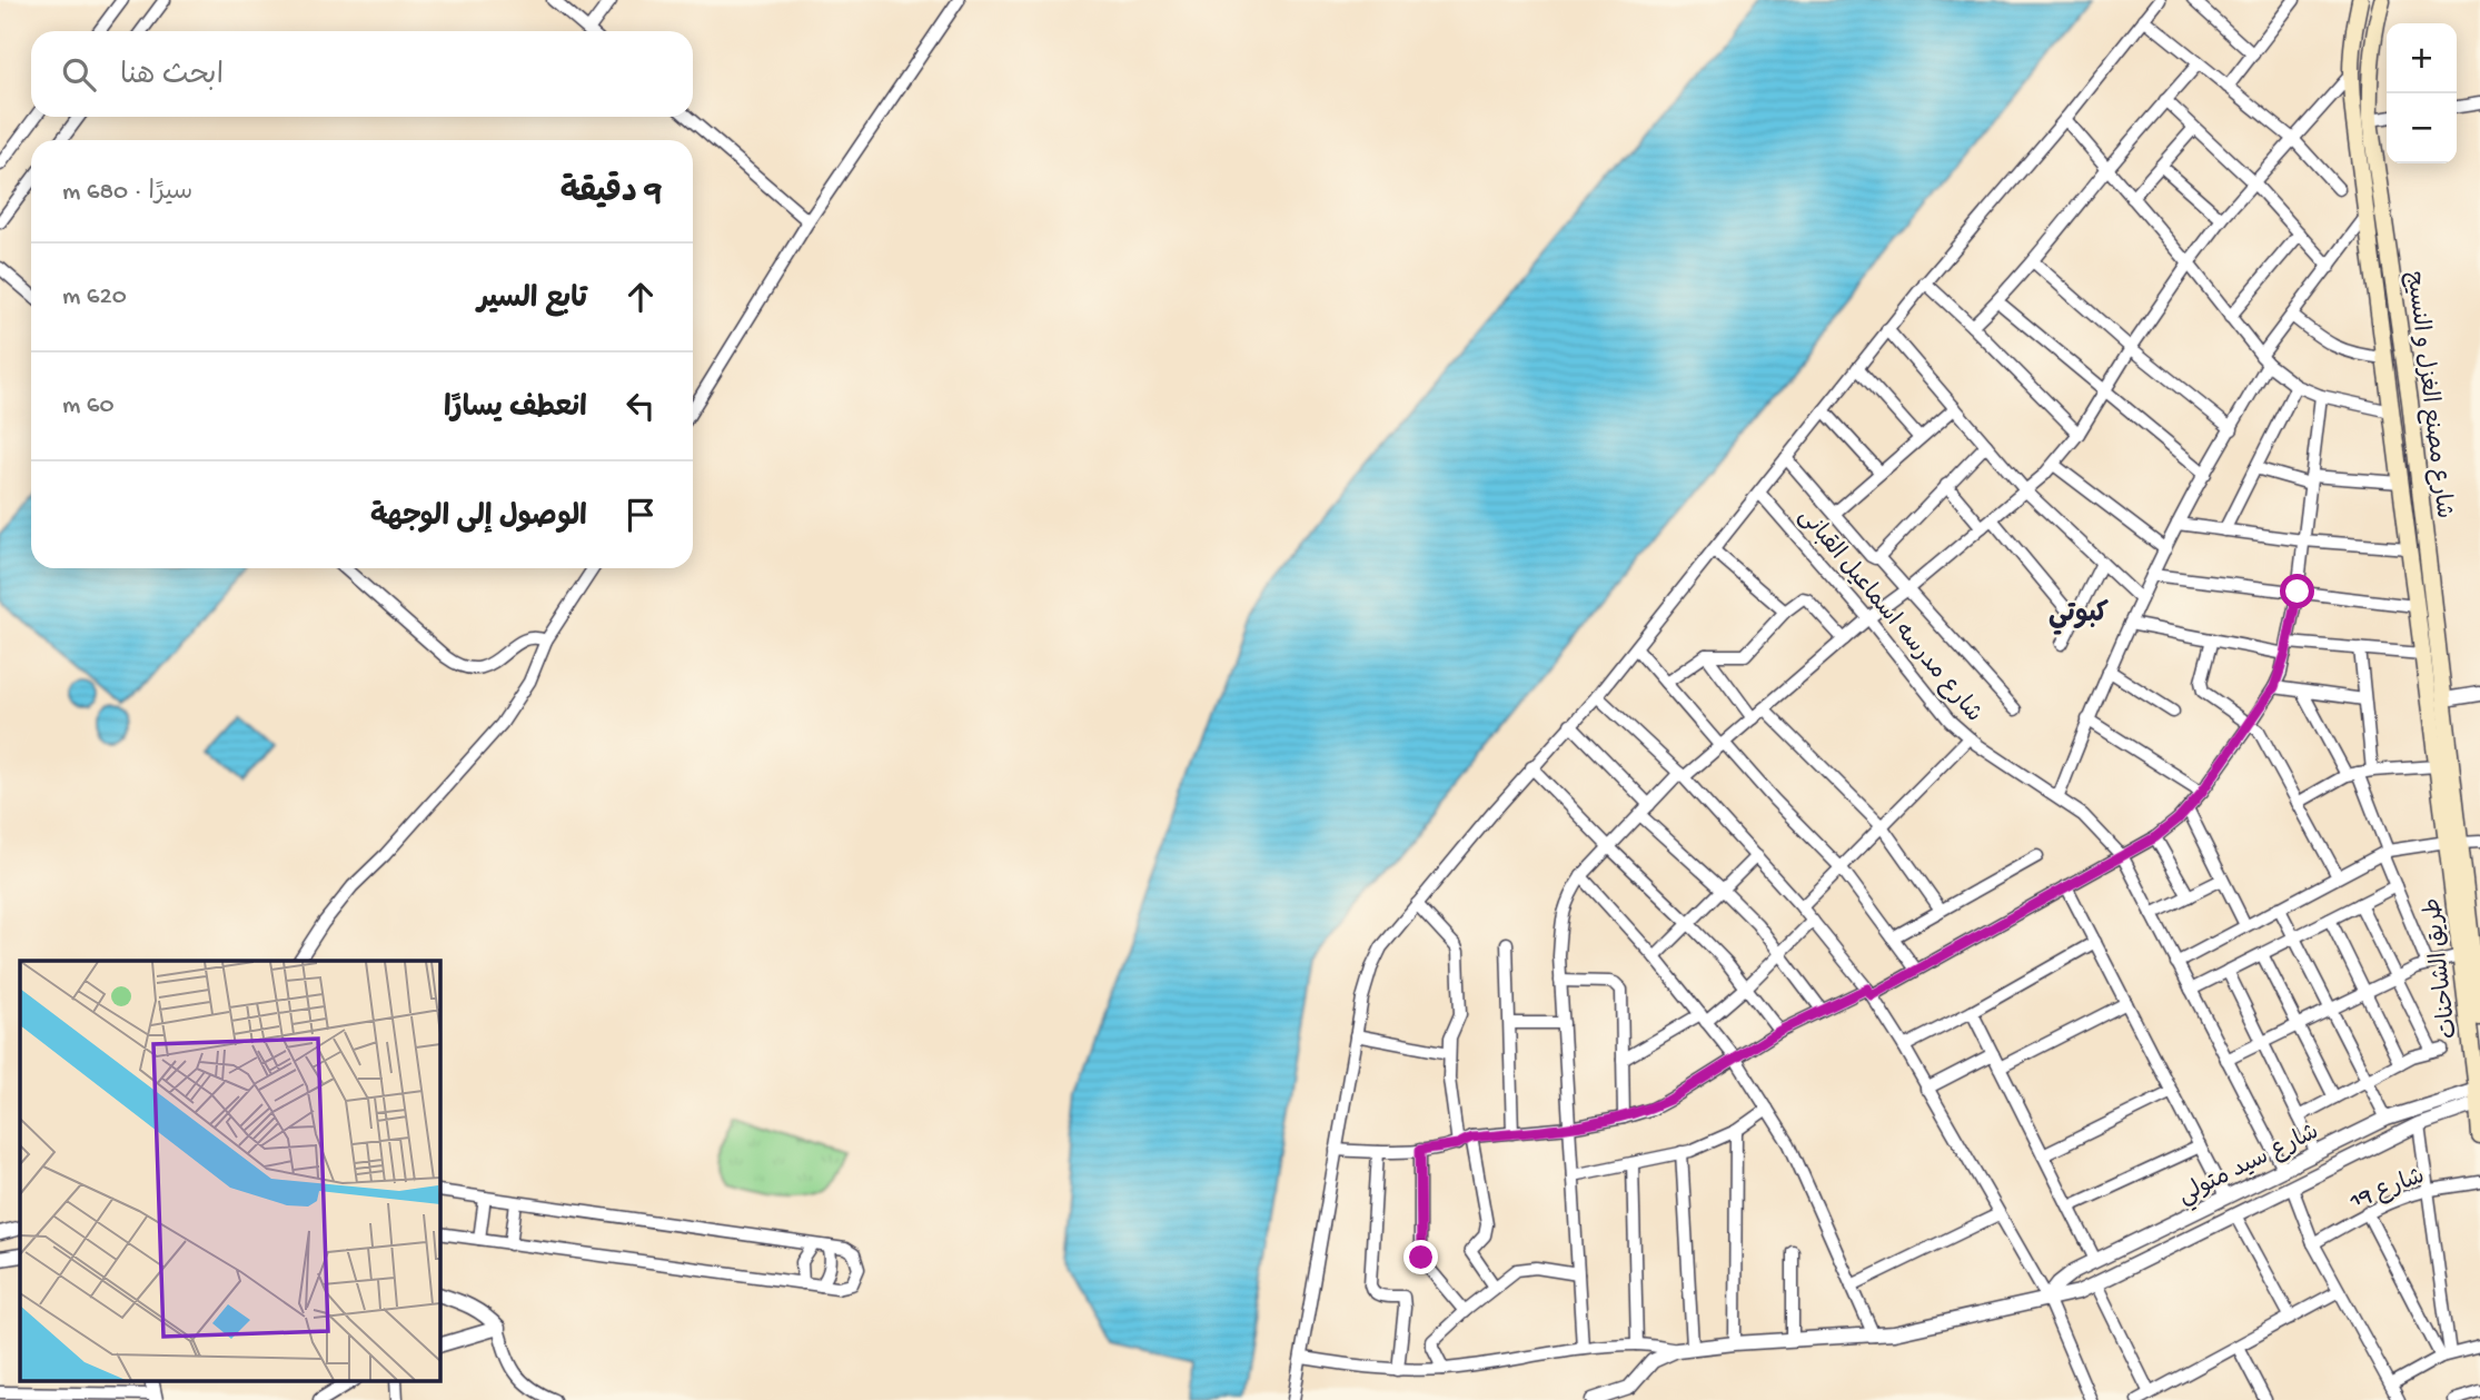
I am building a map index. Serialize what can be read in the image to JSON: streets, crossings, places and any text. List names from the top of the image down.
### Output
{
  "streets": {
    "main road": ["شارع مصنع الغزل و النسيج", "طريق الشاحنات"],
    "street": ["شارع مدرسه اسماعيل القبانى", "شارع سيد متولي", "شارع 19"]
  },
  "crossings": [
    ["شارع مصنع الغزل و النسيج", "طريق الشاحنات"],
    ["شارع مدرسه اسماعيل القبانى", "شارع سيد متولي"],
    ["طريق الشاحنات", "شارع سيد متولي"]
  ],
  "districts": ["كبوتي"],
  "page": {
    "map_buttons": ["+", "−"],
    "search": "ابحث هنا",
    "heading": ["9 دقيقة", "سيرًا · 680 m"],
    "list": [
      ["تابع السير", "620 m"],
      ["انعطف يسارًا", "60 m"],
      "الوصول إلى الوجهة"
    ]
  }
}
